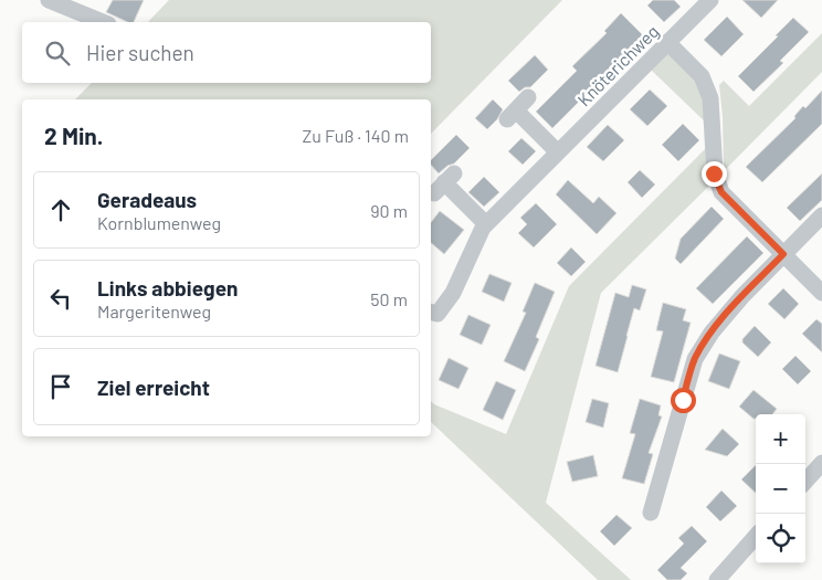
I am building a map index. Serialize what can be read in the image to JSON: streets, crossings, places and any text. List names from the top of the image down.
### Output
{
  "streets": {
    "street": ["Knöterichweg"]
  },
  "page": {
    "search": "Hier suchen",
    "heading": ["2 Min.", "Zu Fuß · 140 m"],
    "list": [
      ["Geradeaus", "Kornblumenweg", "90 m"],
      ["Links abbiegen", "Margeritenweg", "50 m"],
      "Ziel erreicht"
    ],
    "map_buttons": ["+", "−"]
  }
}
